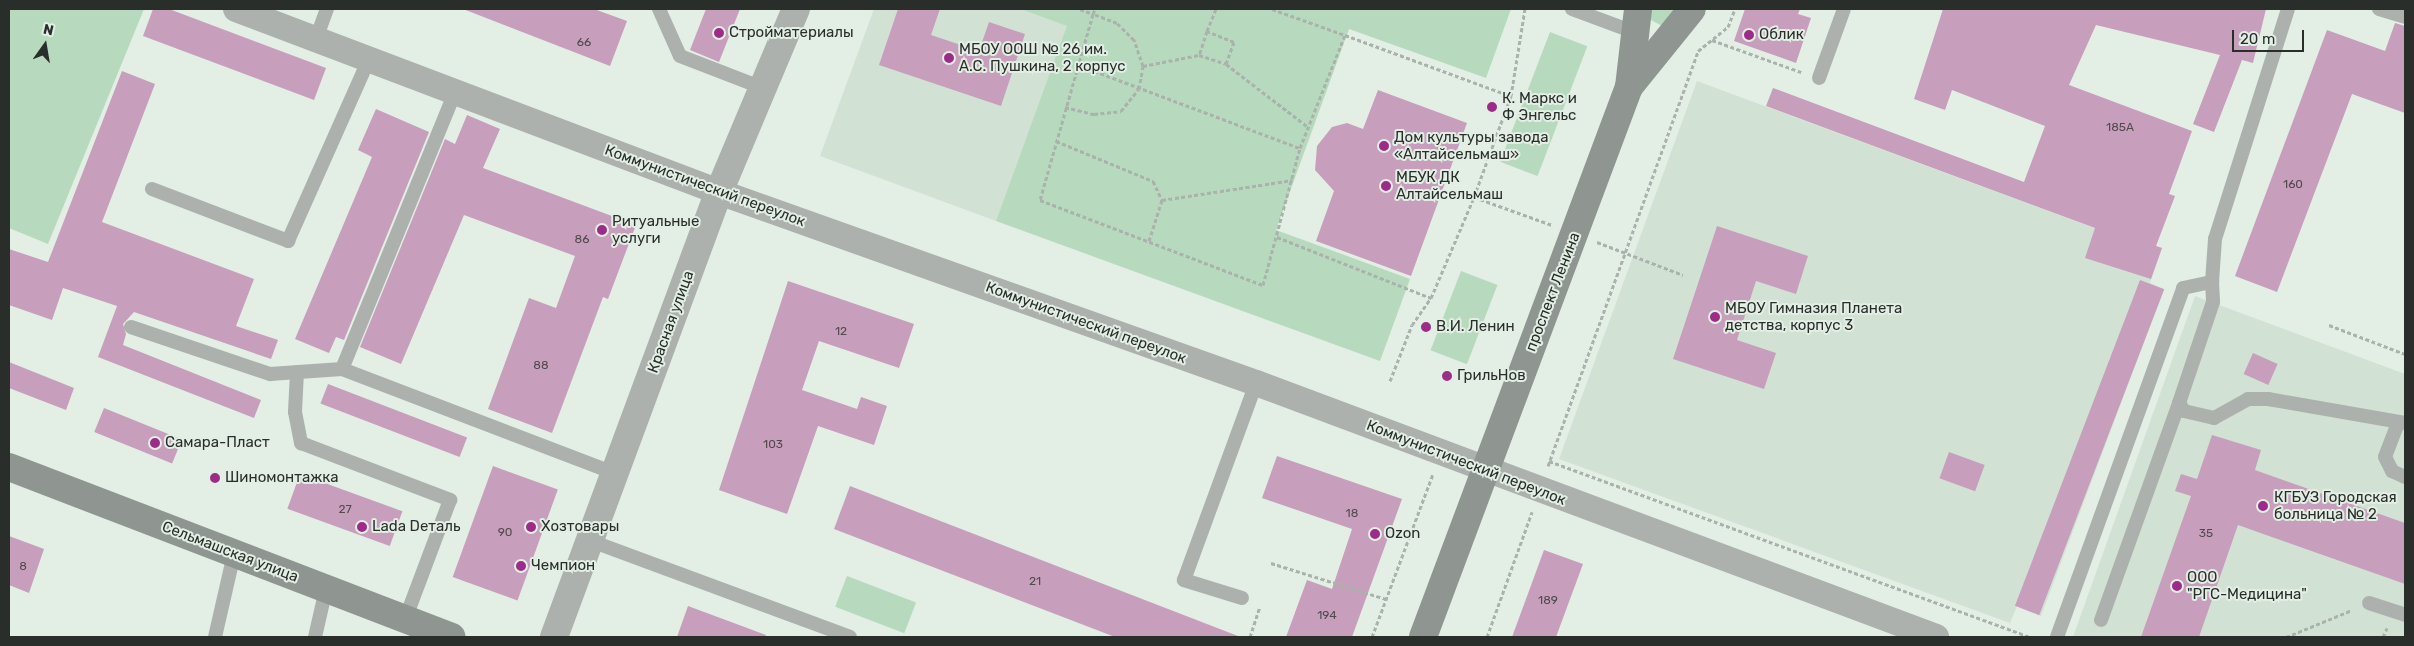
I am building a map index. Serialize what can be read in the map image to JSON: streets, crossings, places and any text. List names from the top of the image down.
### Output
{
  "streets": {
    "main road": ["проспект Ленина", "Сельмашская улица"],
    "street": ["Коммунистический переулок", "Красная улица"]
  },
  "crossings": [
    ["Коммунистический переулок", "проспект Ленина"],
    ["Коммунистический переулок", "Красная улица"]
  ],
  "places": [
    "Стройматериалы",
    "Облик",
    "МБОУ ООШ № 26 им. А.С. Пушкина, 2 корпус",
    "К. Маркс и Ф Энгельс",
    "Дом культуры завода «Алтайсельмаш»",
    "МБУК ДК Алтайсельмаш",
    "Ритуальные услуги",
    "МБОУ Гимназия Планета детства, корпус 3",
    "В.И. Ленин",
    "ГрильНов",
    "Самара-Пласт",
    "Шиномонтажка",
    "КГБУЗ Городская больница № 2",
    "Lada Dеталь",
    "Хозтовары",
    "Ozon",
    "Чемпион",
    "ООО \"РГС-Медицина\""
  ],
  "house_numbers": [
    "66",
    "185А",
    "160",
    "86",
    "12",
    "88",
    "103",
    "27",
    "18",
    "90",
    "35",
    "8",
    "21",
    "189",
    "194"
  ],
  "scale_bar": "20 m",
  "north": "top"
}
